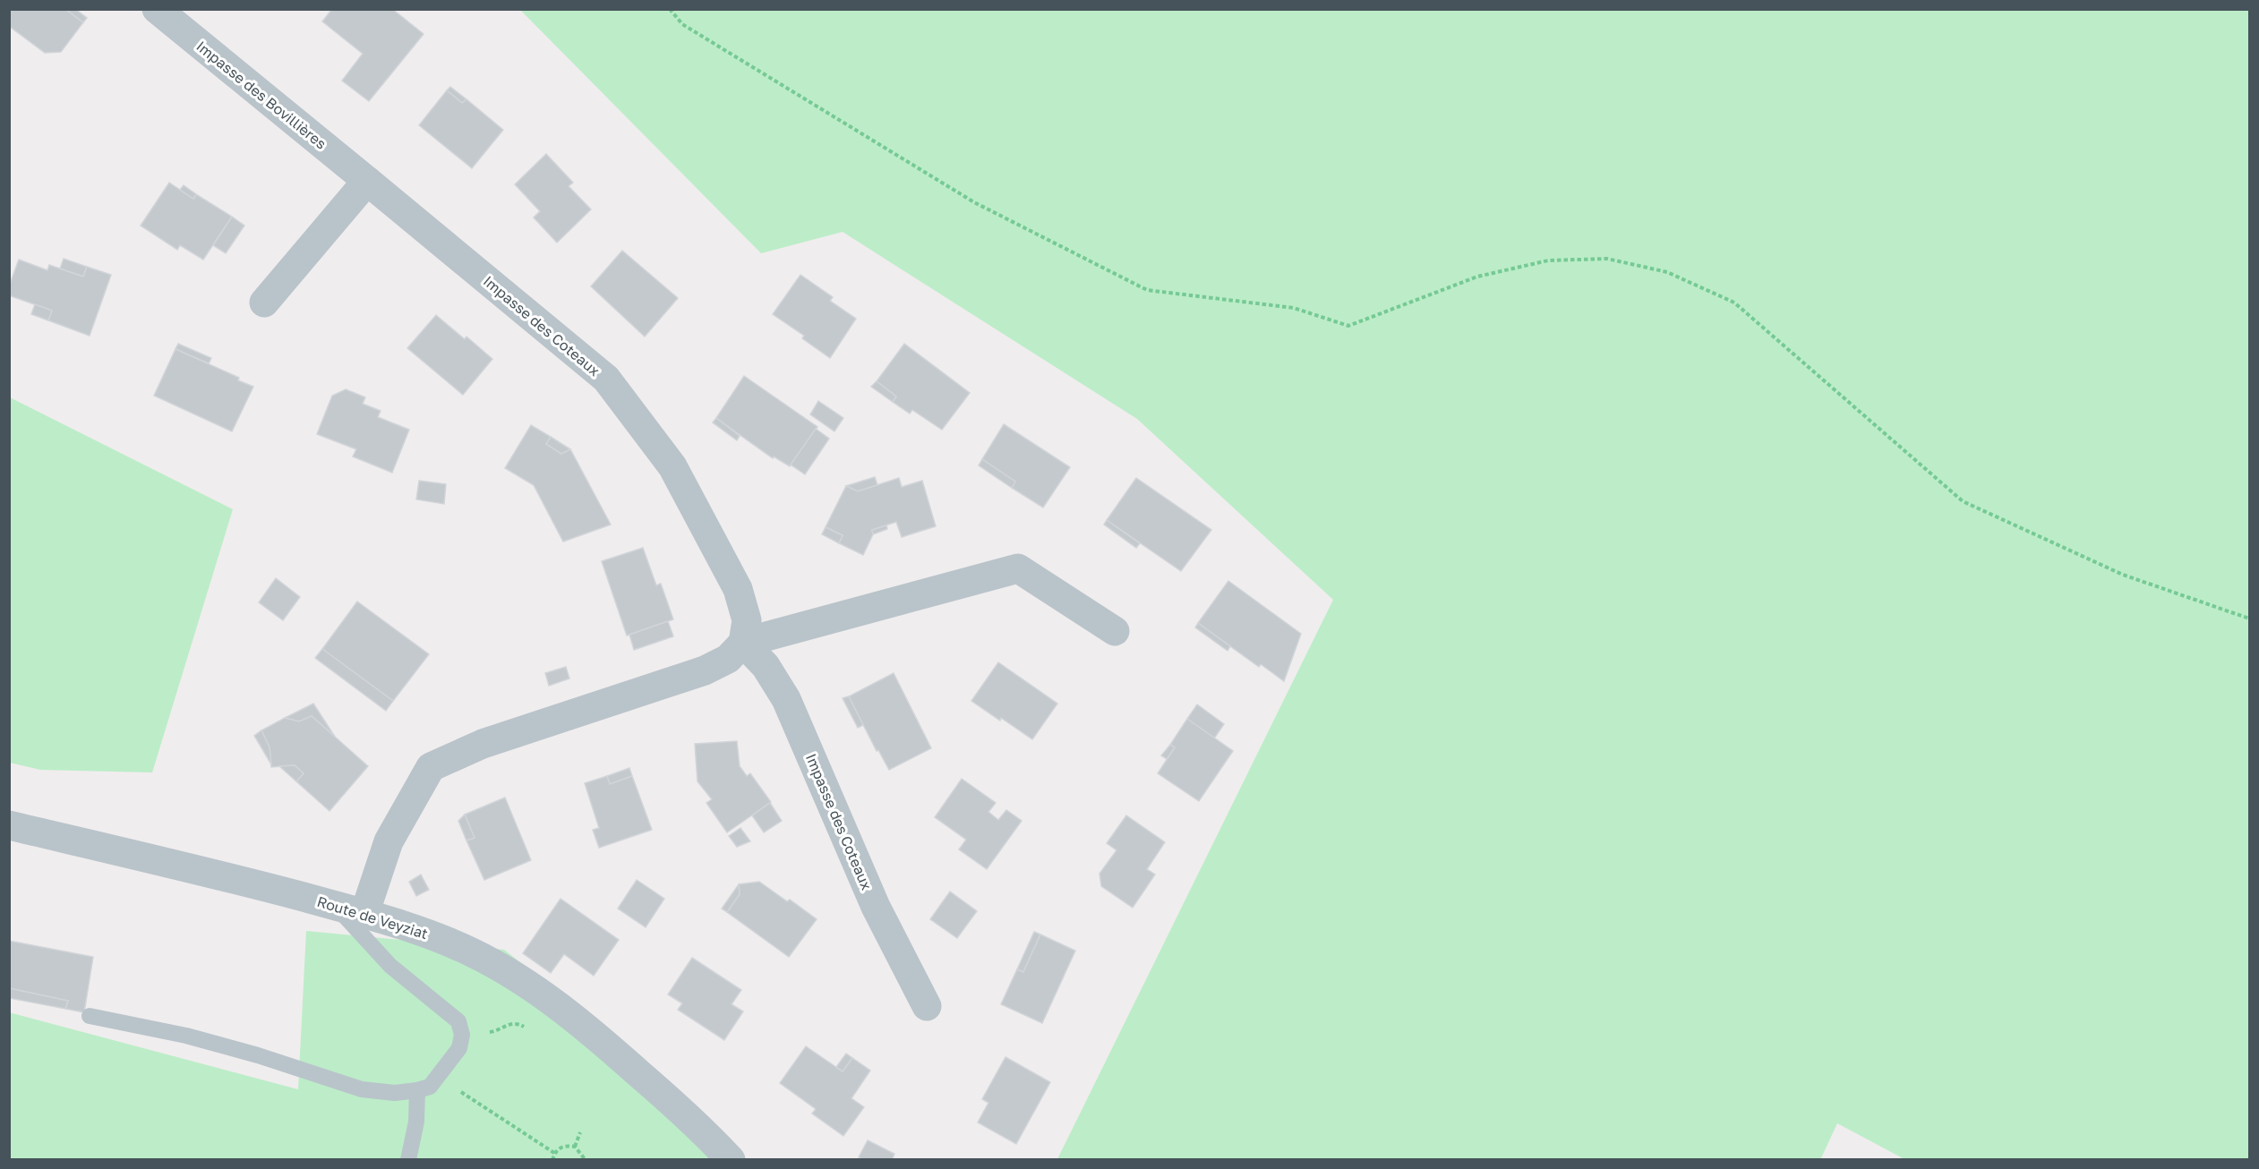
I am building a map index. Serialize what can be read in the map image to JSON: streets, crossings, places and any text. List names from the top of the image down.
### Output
{
  "streets": {
    "street": ["Impasse des Bovillières", "Impasse des Coteaux", "Route de Veyziat"]
  },
  "crossings": [
    ["Impasse des Bovillières", "Impasse des Coteaux"]
  ]
}
